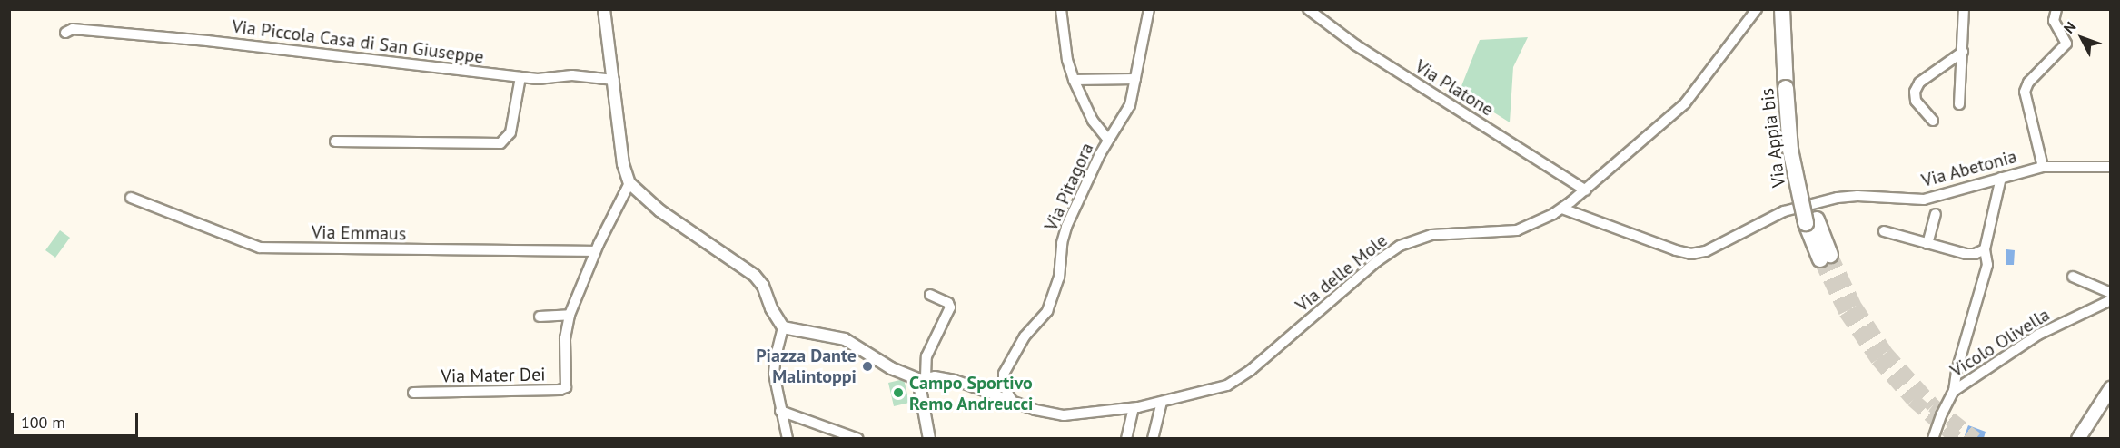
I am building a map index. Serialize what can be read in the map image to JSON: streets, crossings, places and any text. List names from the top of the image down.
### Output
{
  "streets": {
    "highway": ["Via Appia bis"],
    "street": [
      "Via Piccola Casa di San Giuseppe",
      "Via Platone",
      "Via Abetonia",
      "Via Pitagora",
      "Via Emmaus",
      "Via delle Mole",
      "Vicolo Olivella",
      "Via Mater Dei"
    ]
  },
  "crossings": [
    ["Via Platone", "Via delle Mole"],
    ["Via Abetonia", "Via delle Mole"],
    ["Via Pitagora", "Via delle Mole"],
    ["Via Emmaus", "Via Mater Dei"]
  ],
  "places": ["Piazza Dante Malintoppi", "Campo Sportivo Remo Andreucci"],
  "scale_bar": "100 m",
  "north": "top left"
}
